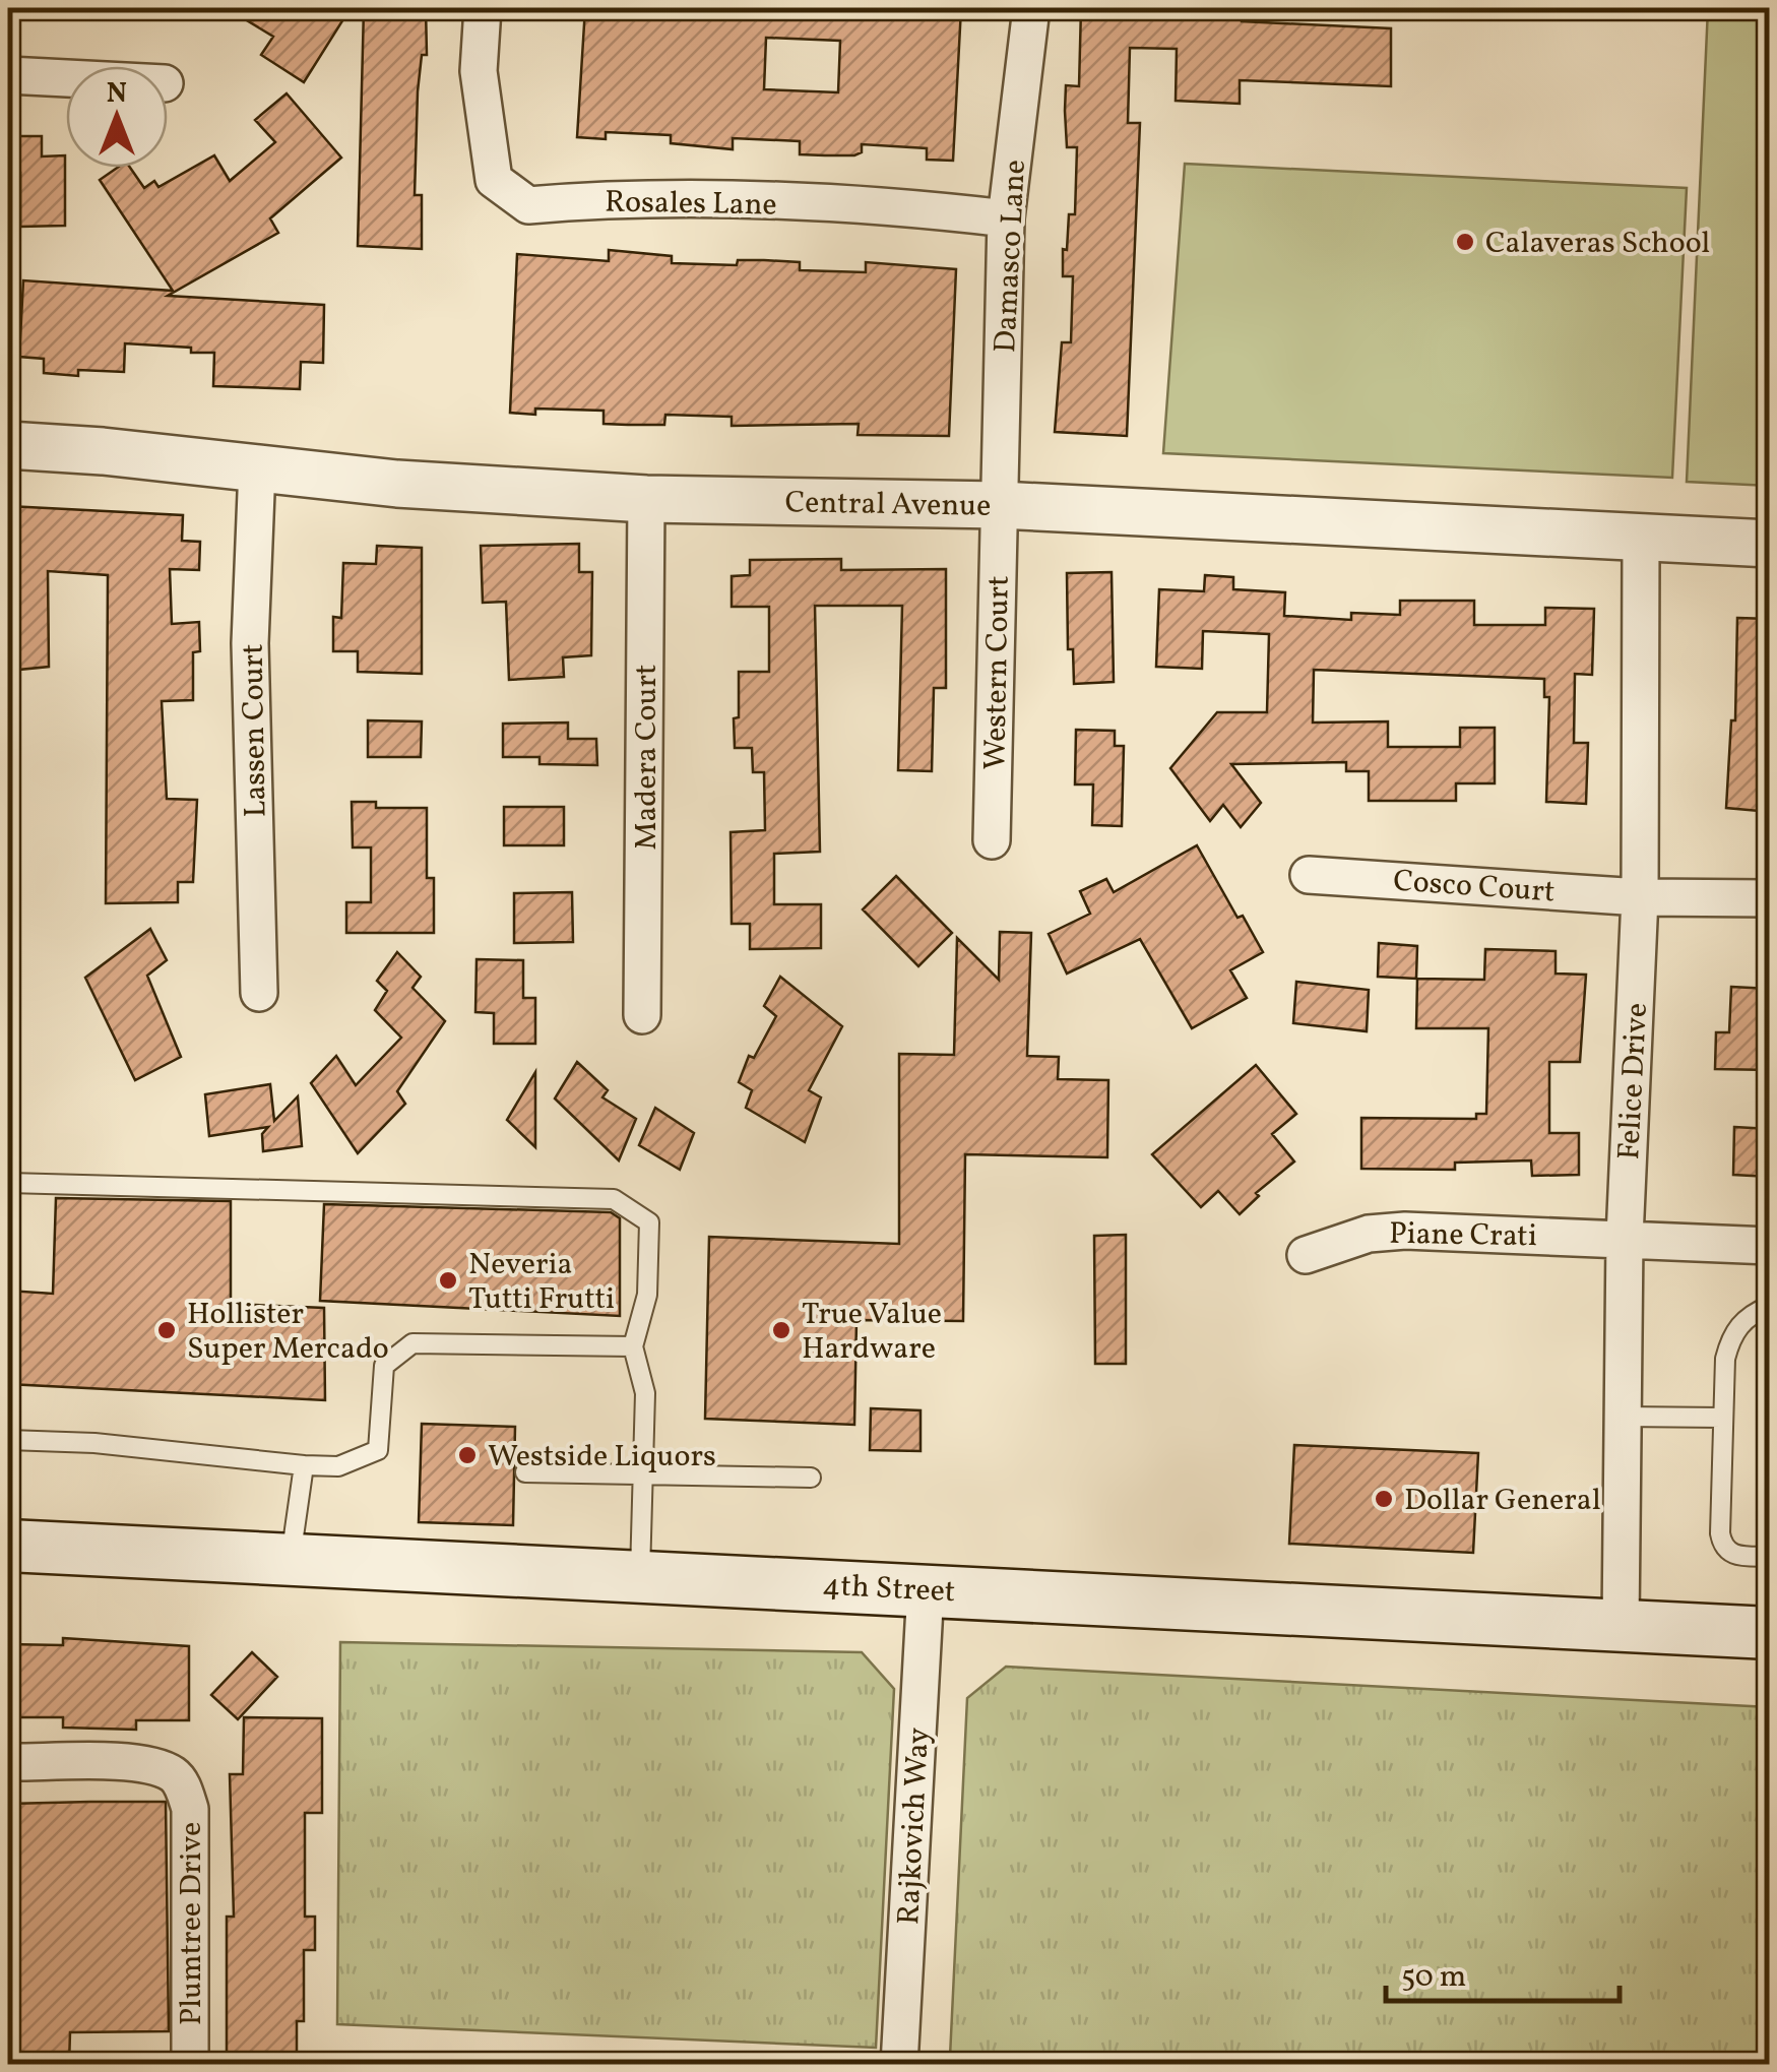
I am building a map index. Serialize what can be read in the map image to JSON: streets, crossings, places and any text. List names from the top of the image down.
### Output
{
  "streets": {
    "main road": ["4th Street"],
    "street": [
      "Rosales Lane",
      "Damasco Lane",
      "Central Avenue",
      "Western Court",
      "Lassen Court",
      "Madera Court",
      "Cosco Court",
      "Felice Drive",
      "Piane Crati",
      "Rajkovich Way",
      "Plumtree Drive"
    ]
  },
  "crossings": [
    ["Rosales Lane", "Damasco Lane"],
    ["Damasco Lane", "Central Avenue"],
    ["Damasco Lane", "Western Court"],
    ["Central Avenue", "Western Court"],
    ["Central Avenue", "Lassen Court"],
    ["Central Avenue", "Madera Court"],
    ["Central Avenue", "Felice Drive"],
    ["Cosco Court", "Felice Drive"],
    ["Felice Drive", "Piane Crati"],
    ["Felice Drive", "4th Street"],
    ["4th Street", "Rajkovich Way"]
  ],
  "places": [
    "Calaveras School",
    "Neveria Tutti Frutti",
    "Hollister Super Mercado",
    "True Value Hardware",
    "Westside Liquors",
    "Dollar General"
  ],
  "scale_bar": "50 m",
  "north": "top"
}
